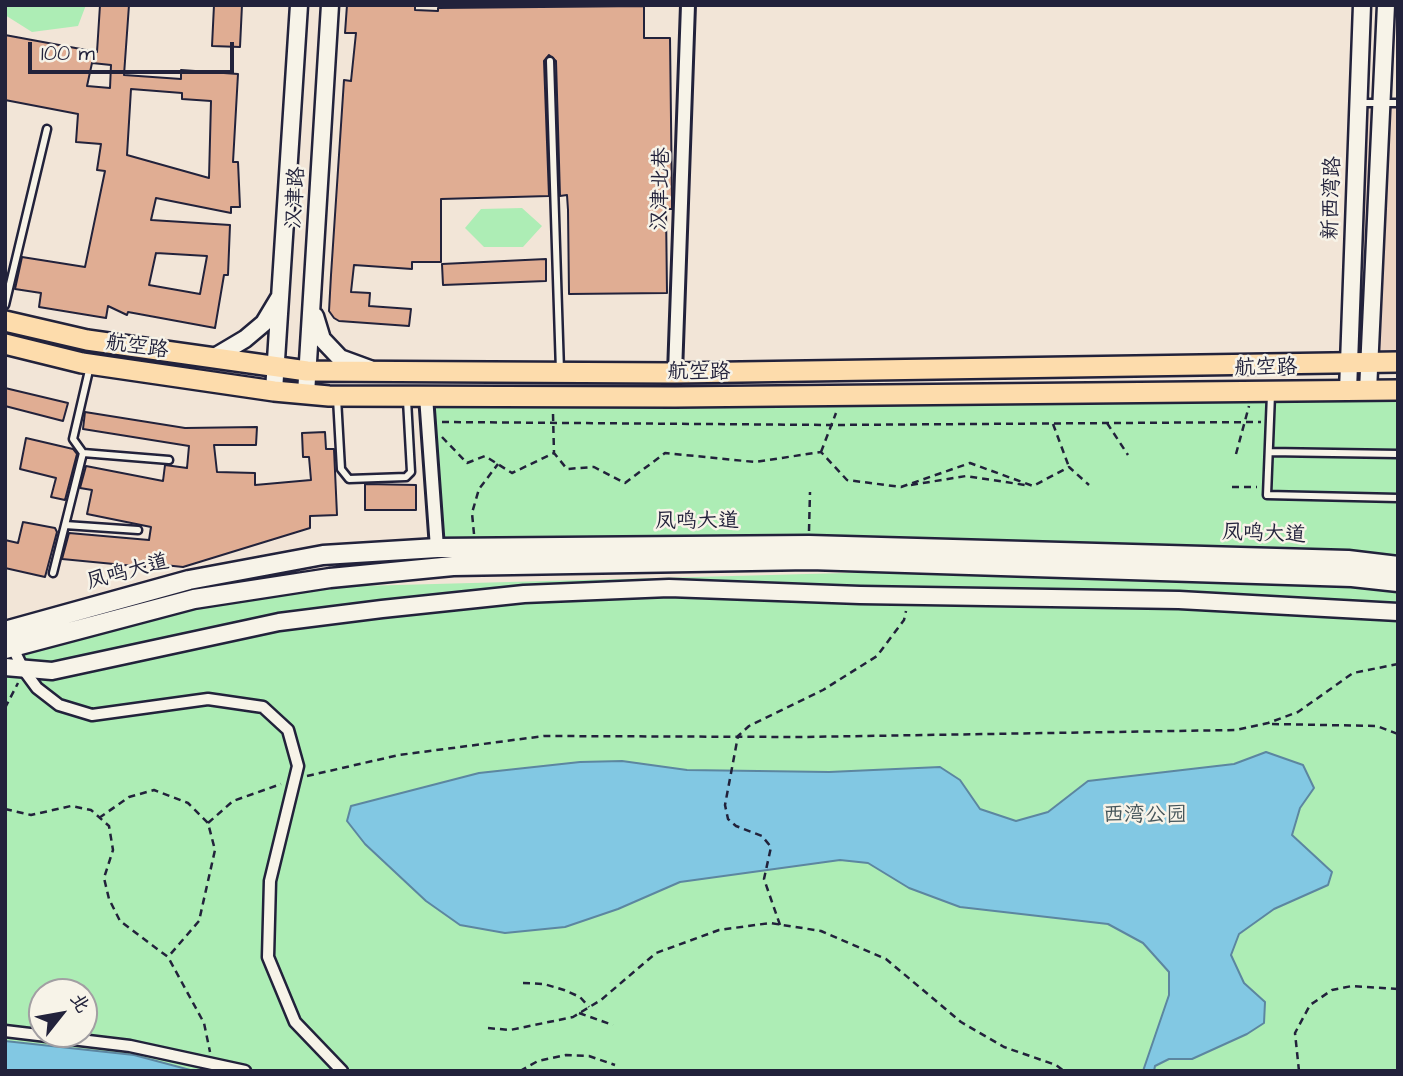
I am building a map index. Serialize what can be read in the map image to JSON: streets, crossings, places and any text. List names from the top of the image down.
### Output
{
  "streets": {
    "main road": ["航空路", "凤鸣大道"],
    "street": ["汉津北巷", "汉津路", "新西湾路"]
  },
  "crossings": [
    ["汉津北巷", "航空路"],
    ["汉津路", "航空路"],
    ["新西湾路", "航空路"]
  ],
  "parks": ["西湾公园"],
  "scale_bar": "100 m",
  "north": "top right"
}
